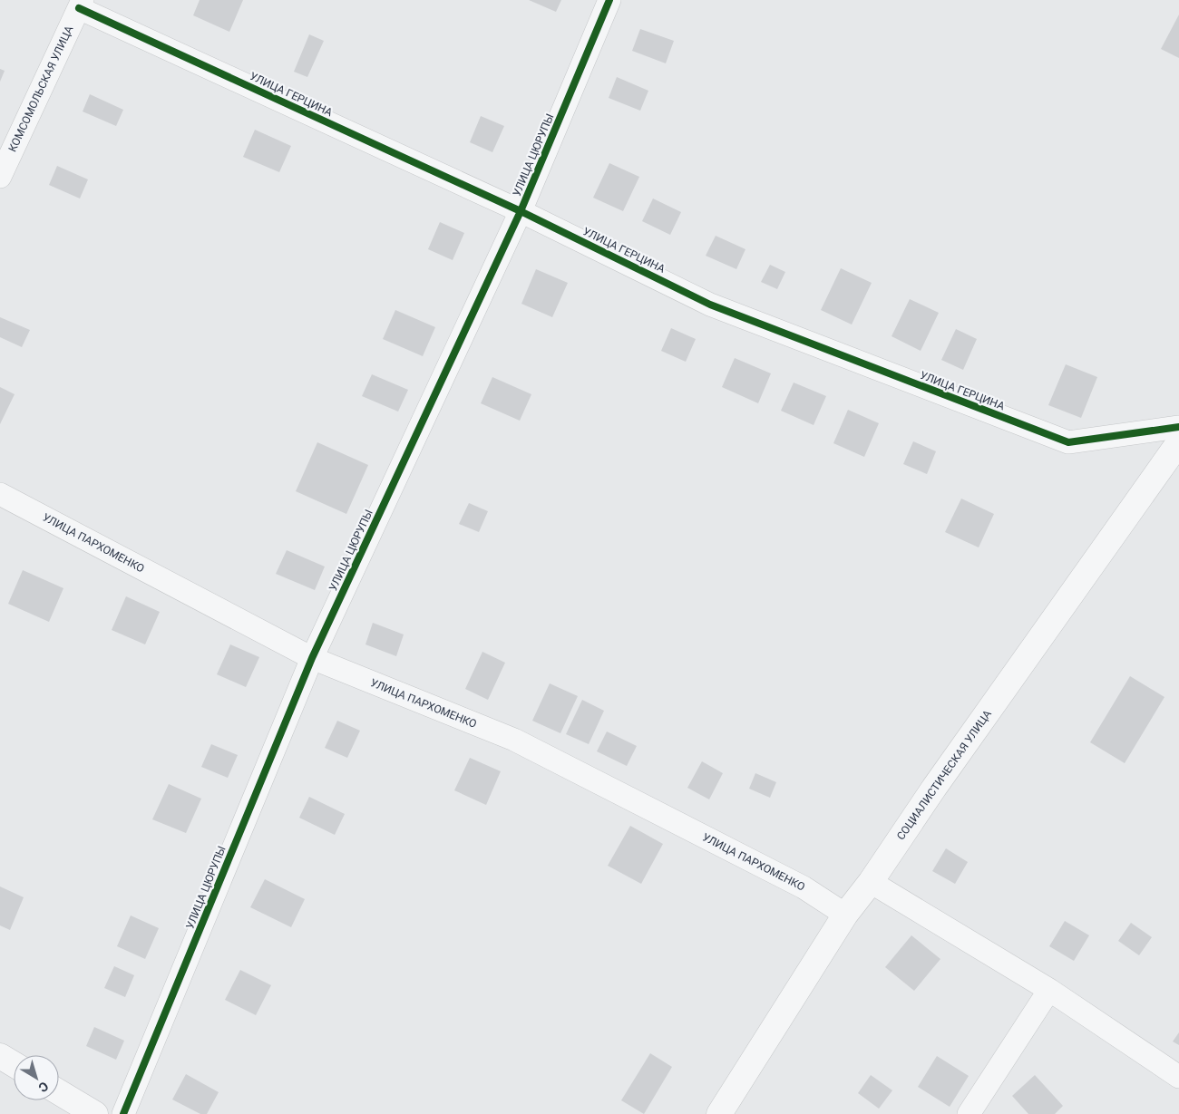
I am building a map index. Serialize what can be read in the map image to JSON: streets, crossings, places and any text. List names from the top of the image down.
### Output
{
  "streets": {
    "street": [
      "КОМСОМОЛЬСКАЯ УЛИЦА",
      "УЛИЦА ГЕРЦИНА",
      "УЛИЦА ЦЮРУПЫ",
      "УЛИЦА ПАРХОМЕНКО",
      "СОЦИАЛИСТИЧЕСКАЯ УЛИЦА"
    ]
  },
  "crossings": [
    ["КОМСОМОЛЬСКАЯ УЛИЦА", "УЛИЦА ГЕРЦИНА"],
    ["УЛИЦА ГЕРЦИНА", "УЛИЦА ЦЮРУПЫ"],
    ["УЛИЦА ЦЮРУПЫ", "УЛИЦА ПАРХОМЕНКО"],
    ["УЛИЦА ПАРХОМЕНКО", "СОЦИАЛИСТИЧЕСКАЯ УЛИЦА"]
  ],
  "north": "bottom right"
}
